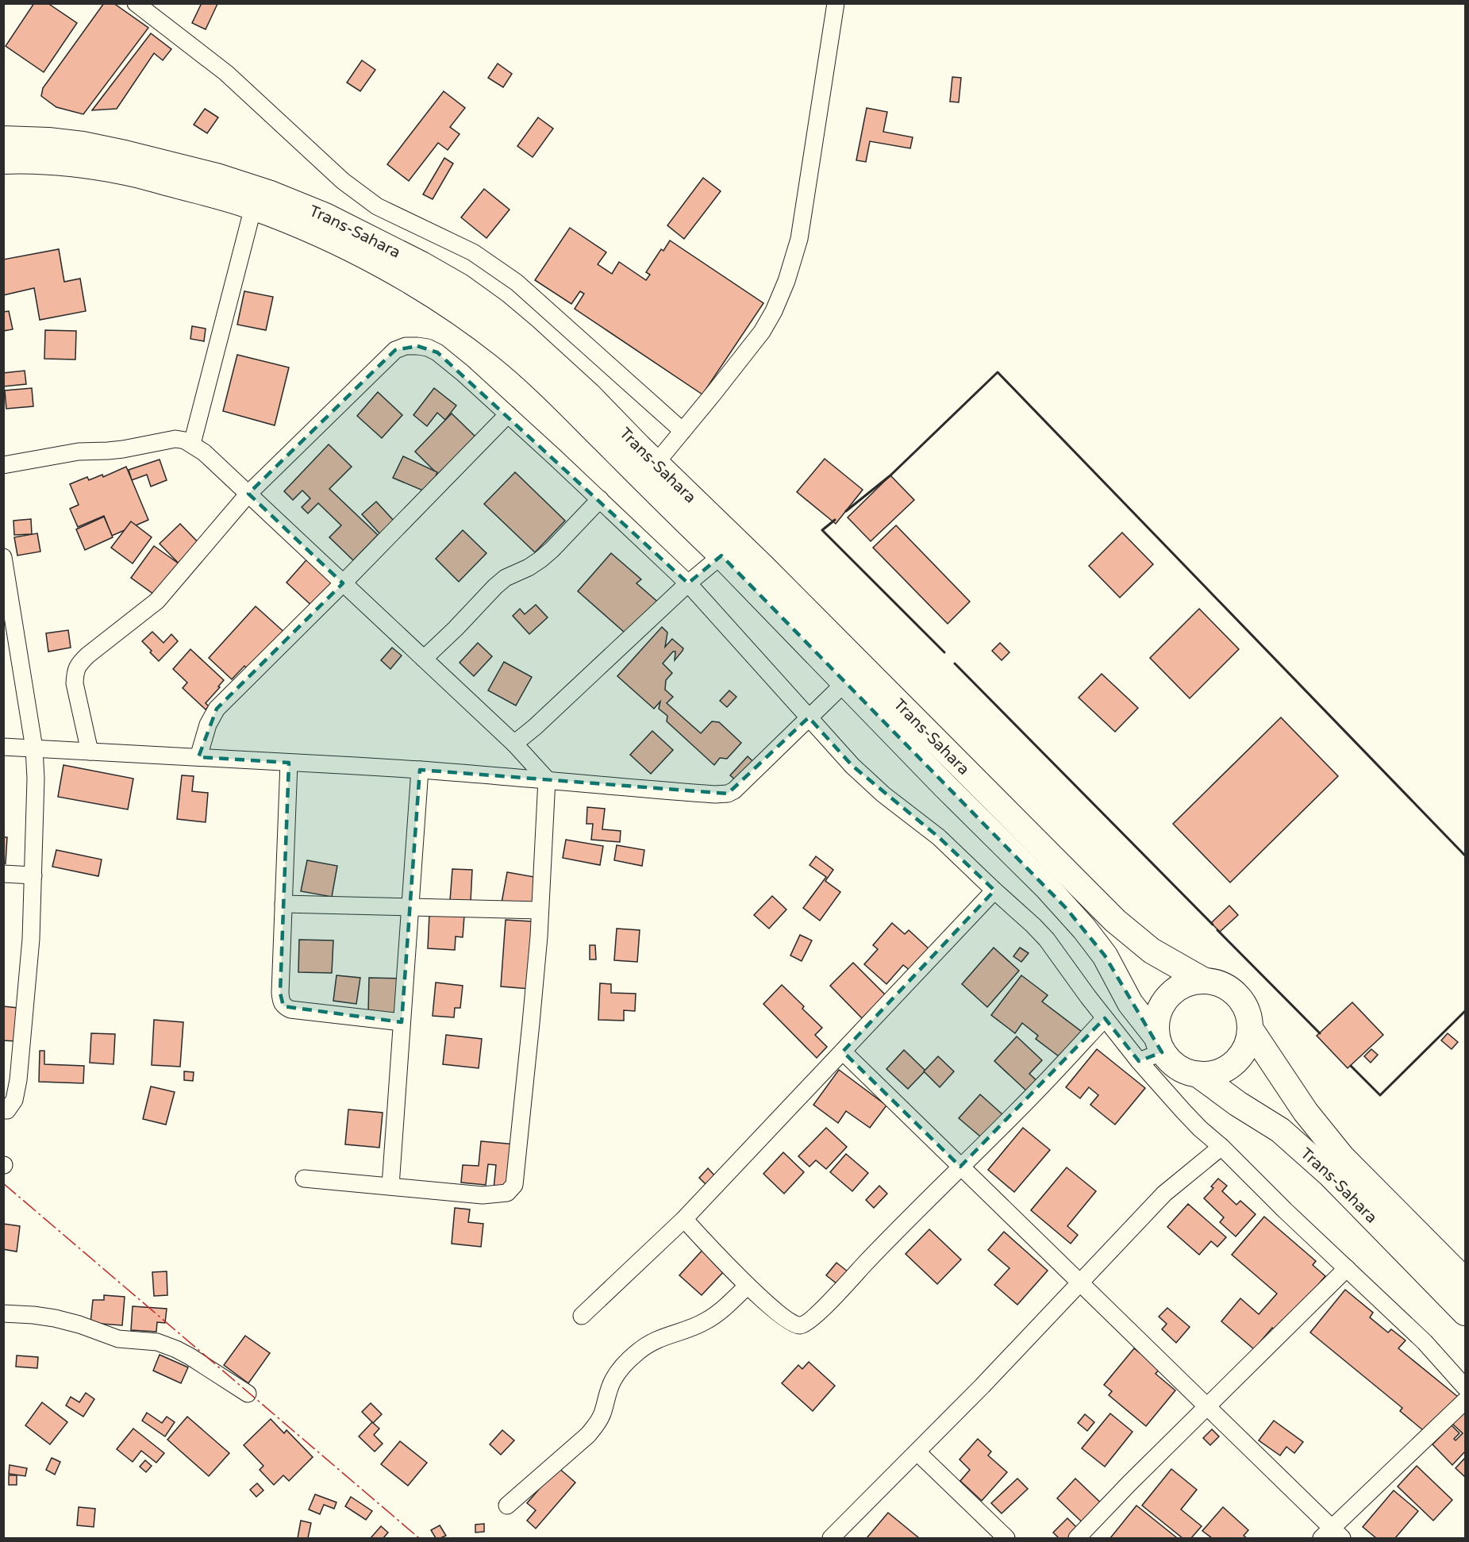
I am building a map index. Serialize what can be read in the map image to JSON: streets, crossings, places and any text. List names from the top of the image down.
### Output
{
  "streets": {
    "highway": ["Trans-Sahara"]
  }
}
